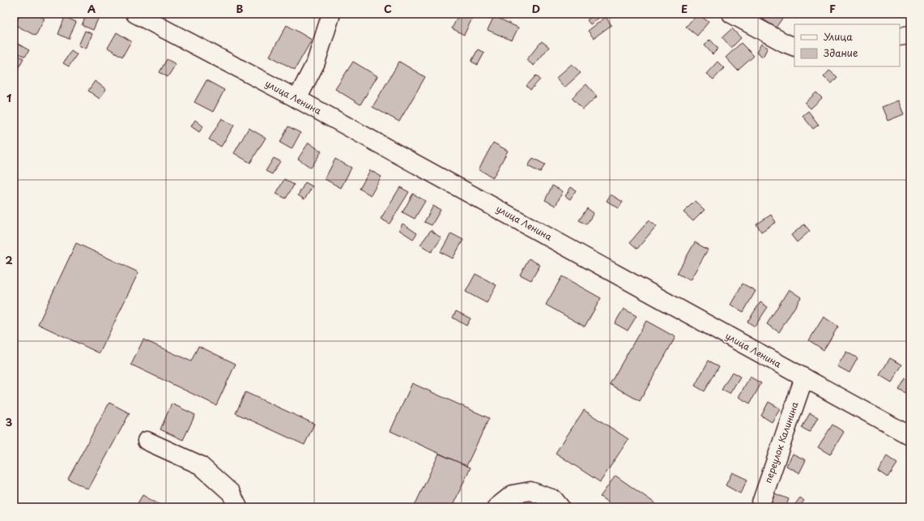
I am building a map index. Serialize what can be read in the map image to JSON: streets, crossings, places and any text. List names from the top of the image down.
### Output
{
  "streets": {
    "main road": ["улица Ленина", "переулок Калинина"]
  },
  "crossings": [
    ["улица Ленина", "переулок Калинина"]
  ],
  "legend": ["Улица", "Здание"],
  "grid": {
    "columns": [
      "A",
      "B",
      "C",
      "D",
      "E",
      "F"
    ],
    "rows": ["1", "2", "3"]
  }
}
